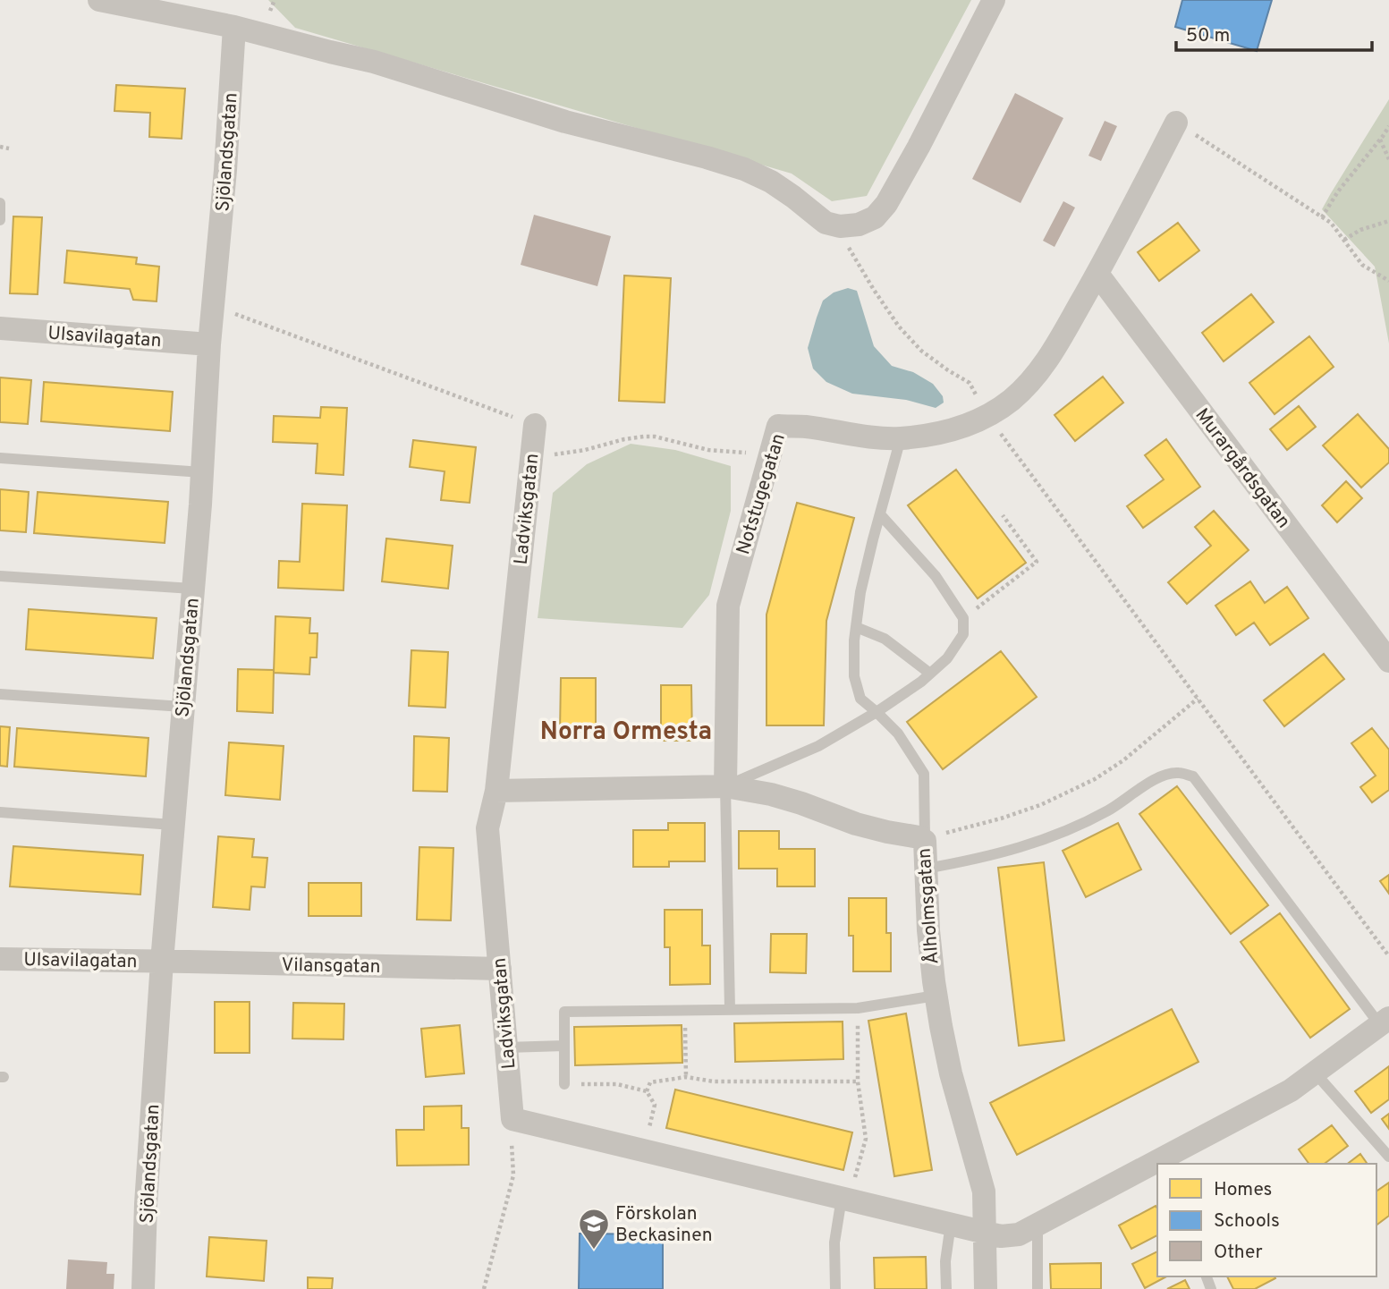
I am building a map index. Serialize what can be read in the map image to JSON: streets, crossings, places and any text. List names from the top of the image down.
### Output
{
  "streets": {
    "street": [
      "Sjölandsgatan",
      "Ulsavilagatan",
      "Murargårdsgatan",
      "Notstugegatan",
      "Ladviksgatan",
      "Ålholmsgatan",
      "Vilansgatan"
    ]
  },
  "crossings": [
    ["Sjölandsgatan", "Ulsavilagatan"],
    ["Sjölandsgatan", "Vilansgatan"],
    ["Ulsavilagatan", "Vilansgatan"],
    ["Murargårdsgatan", "Notstugegatan"],
    ["Notstugegatan", "Ålholmsgatan"],
    ["Ladviksgatan", "Ålholmsgatan"],
    ["Ladviksgatan", "Vilansgatan"]
  ],
  "districts": ["Norra Ormesta"],
  "places": {
    "school or university": ["Förskolan Beckasinen"]
  },
  "legend": ["Homes", "Schools", "Other"],
  "scale_bar": "50 m"
}
